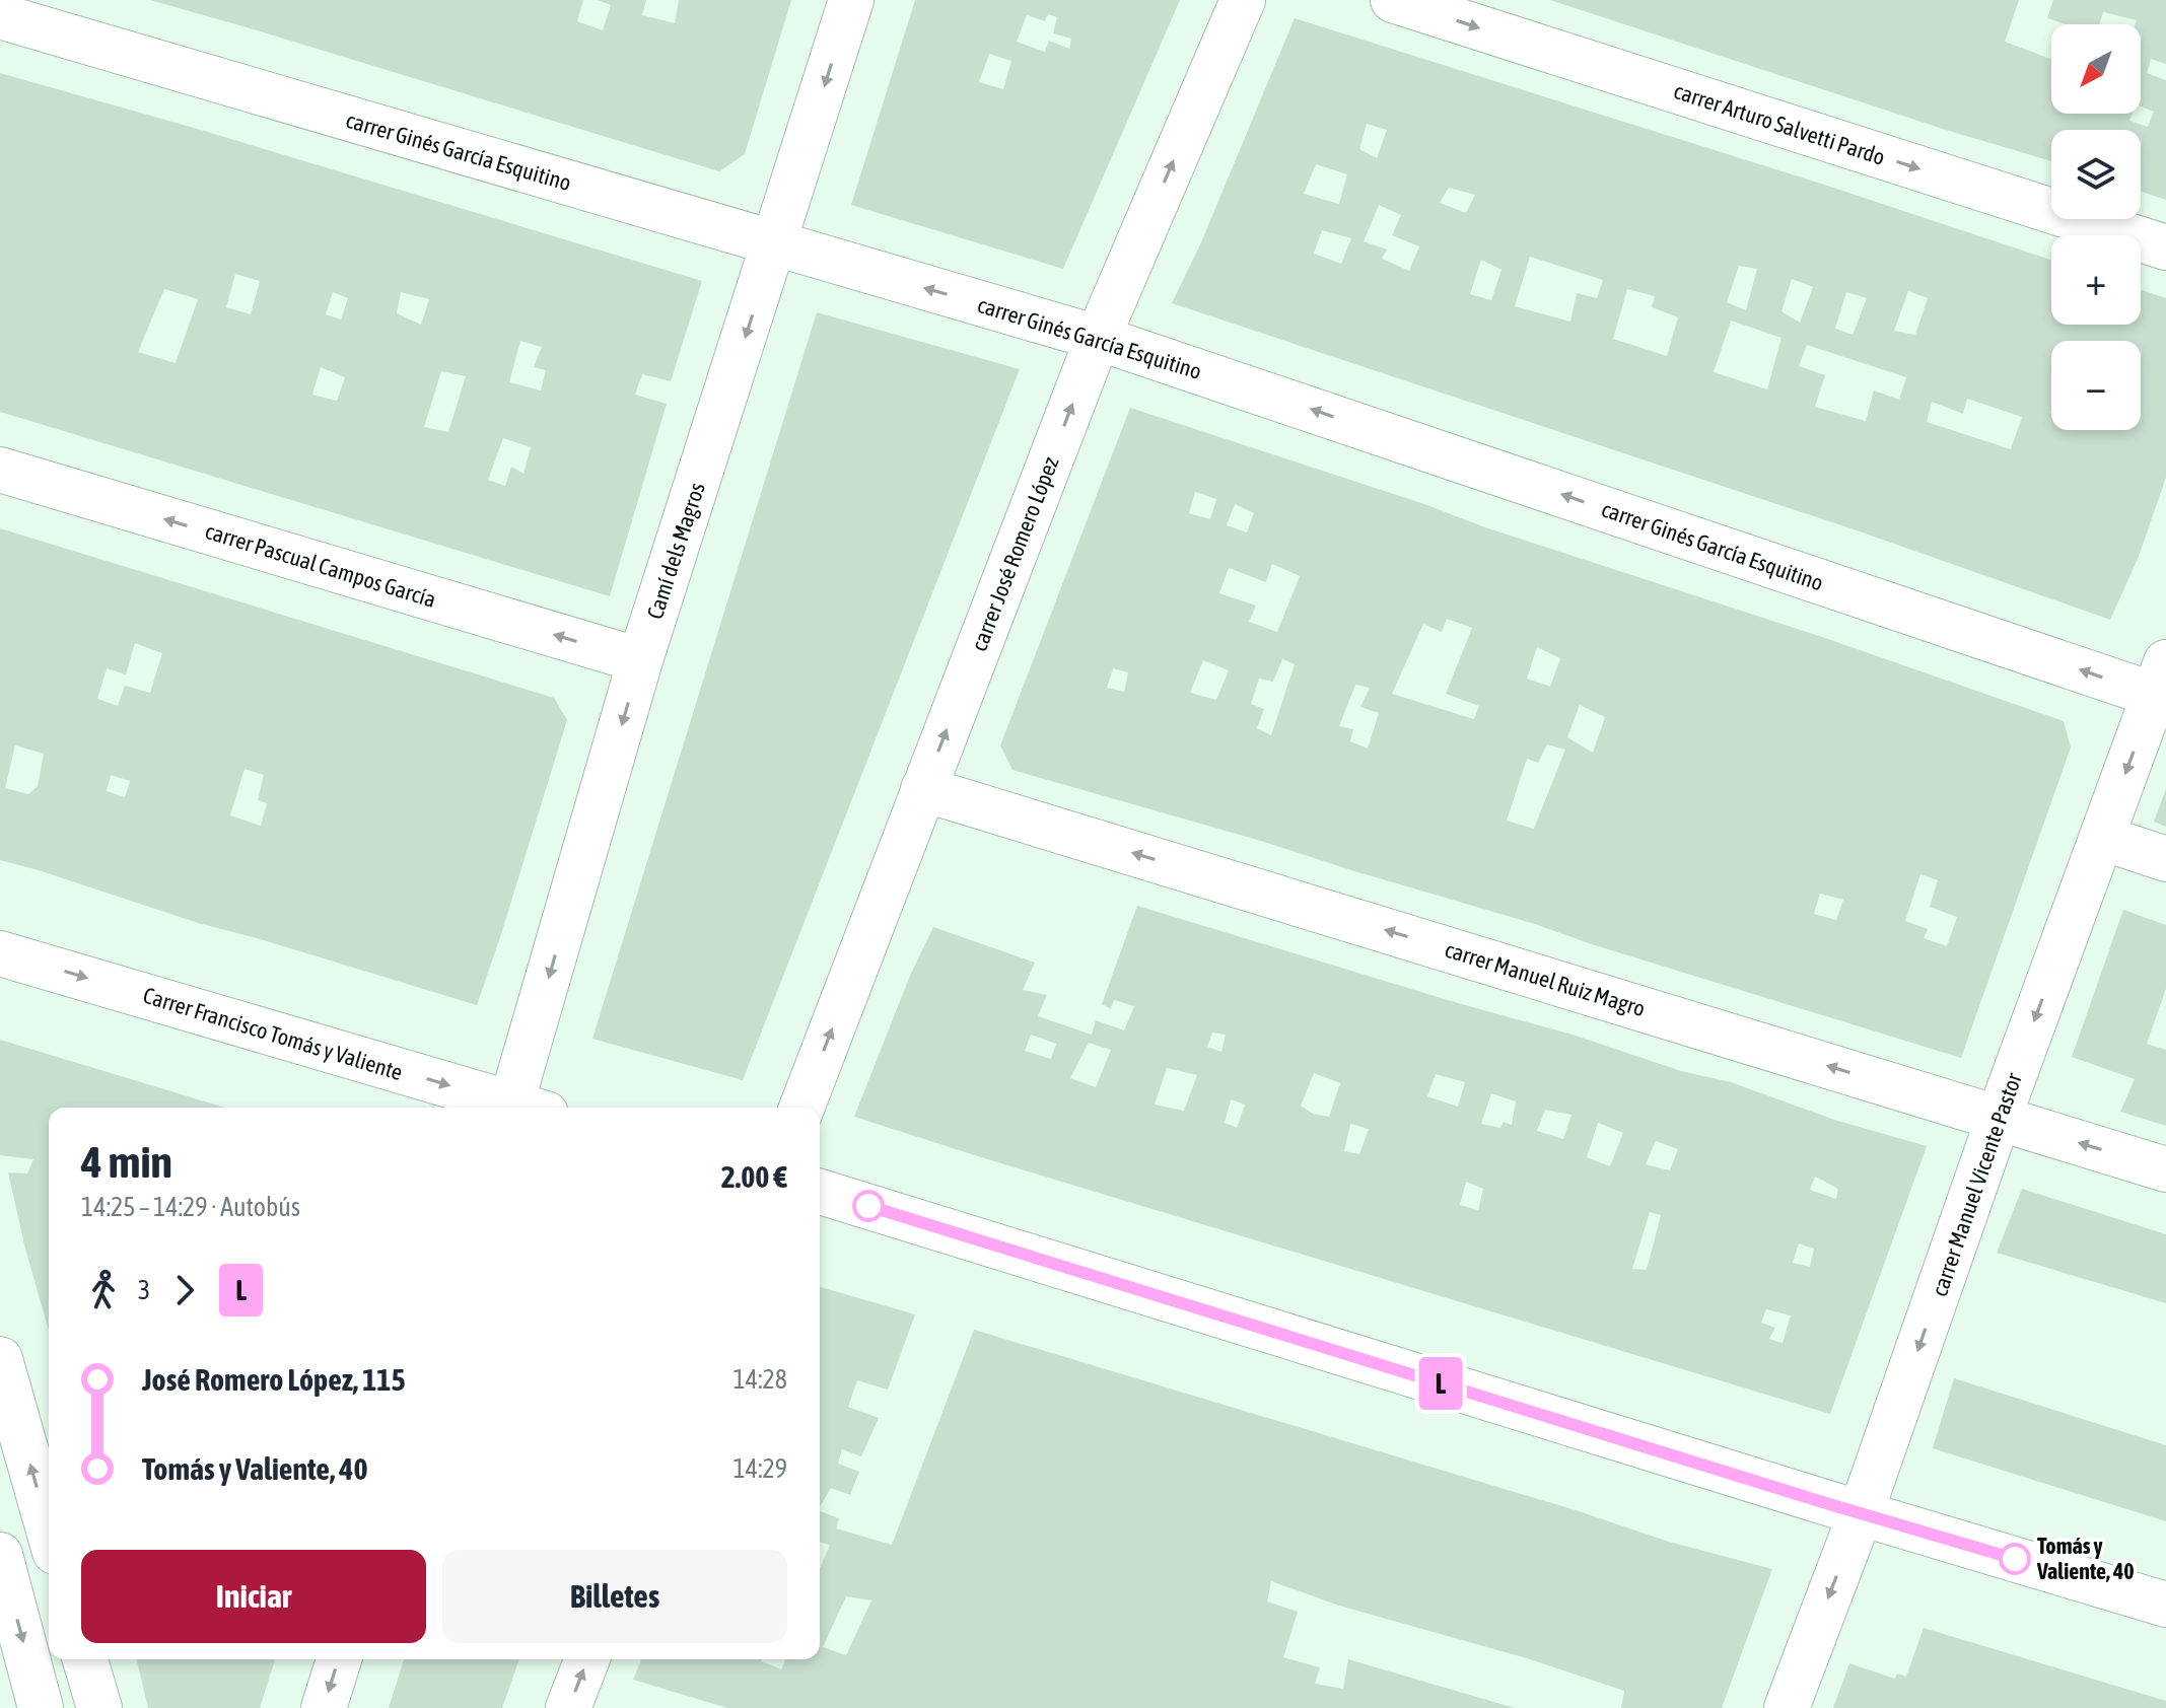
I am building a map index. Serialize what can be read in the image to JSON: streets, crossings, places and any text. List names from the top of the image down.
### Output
{
  "streets": {
    "street": [
      "carrer Arturo Salvetti Pardo",
      "carrer Ginés García Esquitino",
      "Camí dels Magros",
      "carrer José Romero López",
      "carrer Pascual Campos García",
      "carrer Manuel Ruiz Magro",
      "Carrer Francisco Tomás y Valiente",
      "carrer Manuel Vicente Pastor"
    ]
  },
  "crossings": [
    ["carrer Ginés García Esquitino", "Camí dels Magros"],
    ["carrer Ginés García Esquitino", "carrer José Romero López"],
    ["carrer Ginés García Esquitino", "carrer Manuel Vicente Pastor"],
    ["Camí dels Magros", "carrer Pascual Campos García"],
    ["carrer José Romero López", "carrer Manuel Ruiz Magro"],
    ["carrer Manuel Ruiz Magro", "carrer Manuel Vicente Pastor"]
  ],
  "one_way": [
    "carrer Arturo Salvetti Pardo",
    "carrer Ginés García Esquitino",
    "Camí dels Magros",
    "carrer José Romero López",
    "carrer Pascual Campos García",
    "carrer Manuel Ruiz Magro",
    "Carrer Francisco Tomás y Valiente",
    "carrer Manuel Vicente Pastor"
  ],
  "places": ["Tomás y Valiente, 40"],
  "lines": ["bus line L"],
  "north": "bottom left",
  "page": {
    "on_map": "L",
    "map_buttons": ["+", "−"],
    "heading": ["4 min", "14:25 – 14:29 · Autobús", "2.00 €"],
    "legs": ["3", "L"],
    "list": [
      {
        "name": "José Romero López, 115",
        "value": "14:28"
      },
      {
        "name": "Tomás y Valiente, 40",
        "value": "14:29"
      }
    ],
    "buttons": ["Iniciar", "Billetes"]
  }
}
